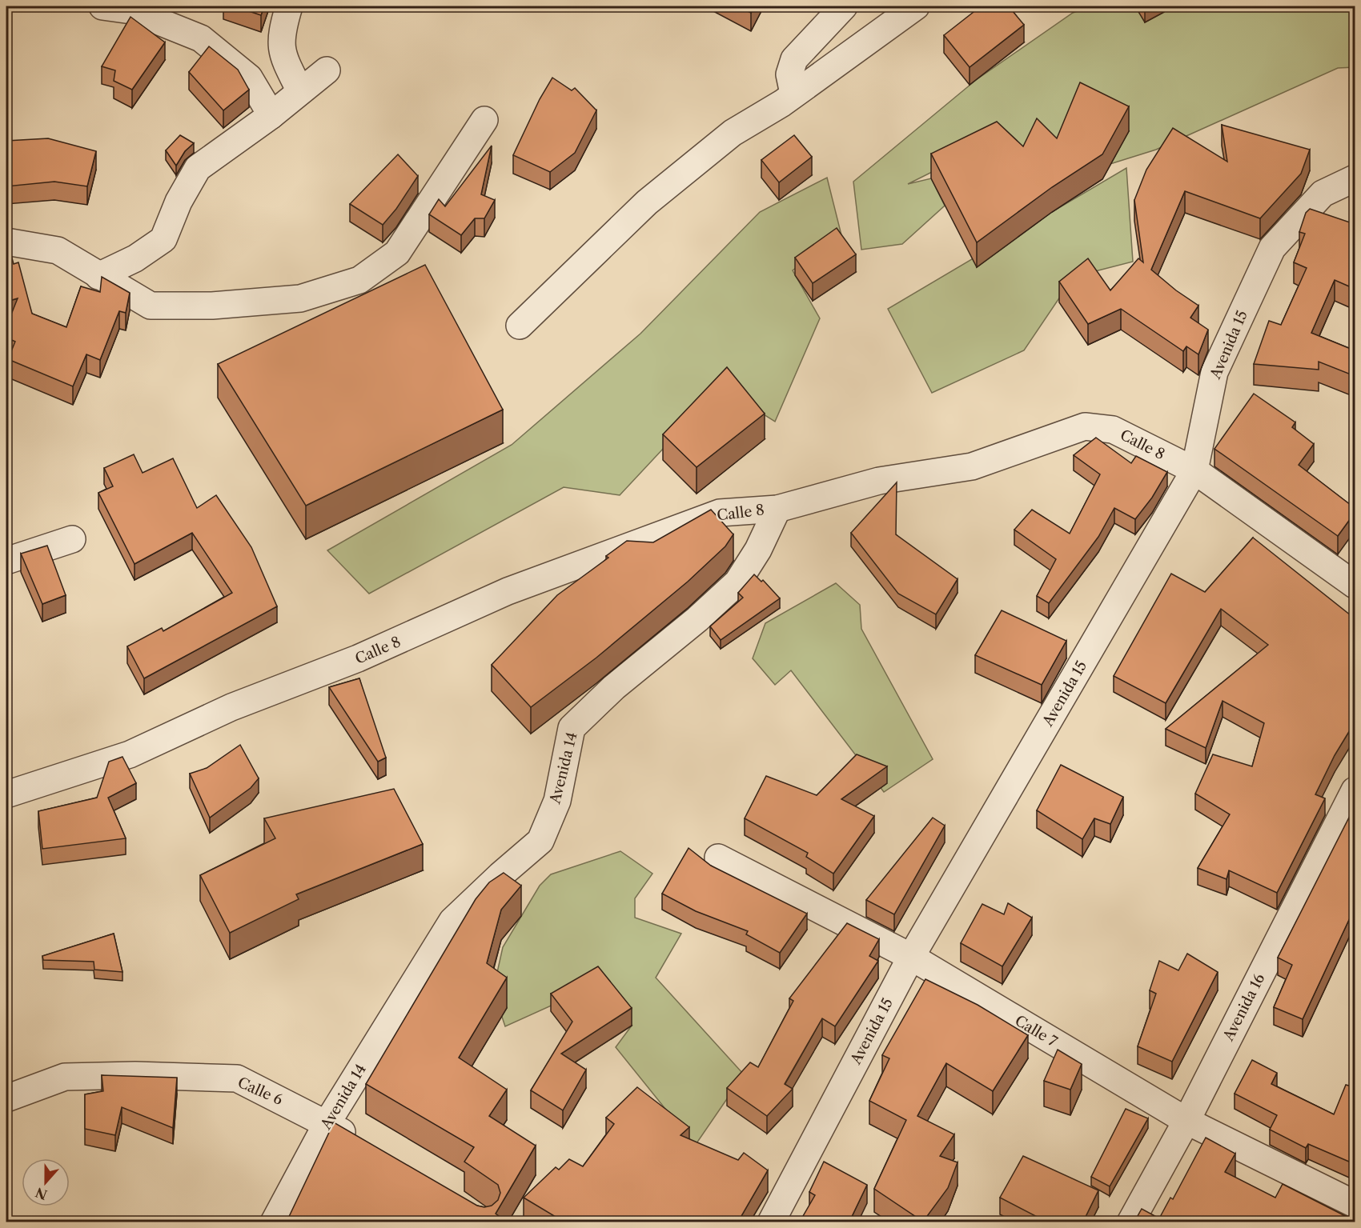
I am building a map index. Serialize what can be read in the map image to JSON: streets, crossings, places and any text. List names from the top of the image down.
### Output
{
  "streets": {
    "street": [
      "Avenida 15",
      "Calle 8",
      "Avenida 14",
      "Avenida 16",
      "Calle 7",
      "Calle 6"
    ]
  },
  "crossings": [
    ["Avenida 15", "Calle 8"],
    ["Avenida 15", "Calle 7"],
    ["Calle 8", "Avenida 14"],
    ["Avenida 14", "Calle 6"],
    ["Avenida 16", "Calle 7"]
  ],
  "north": "bottom"
}
